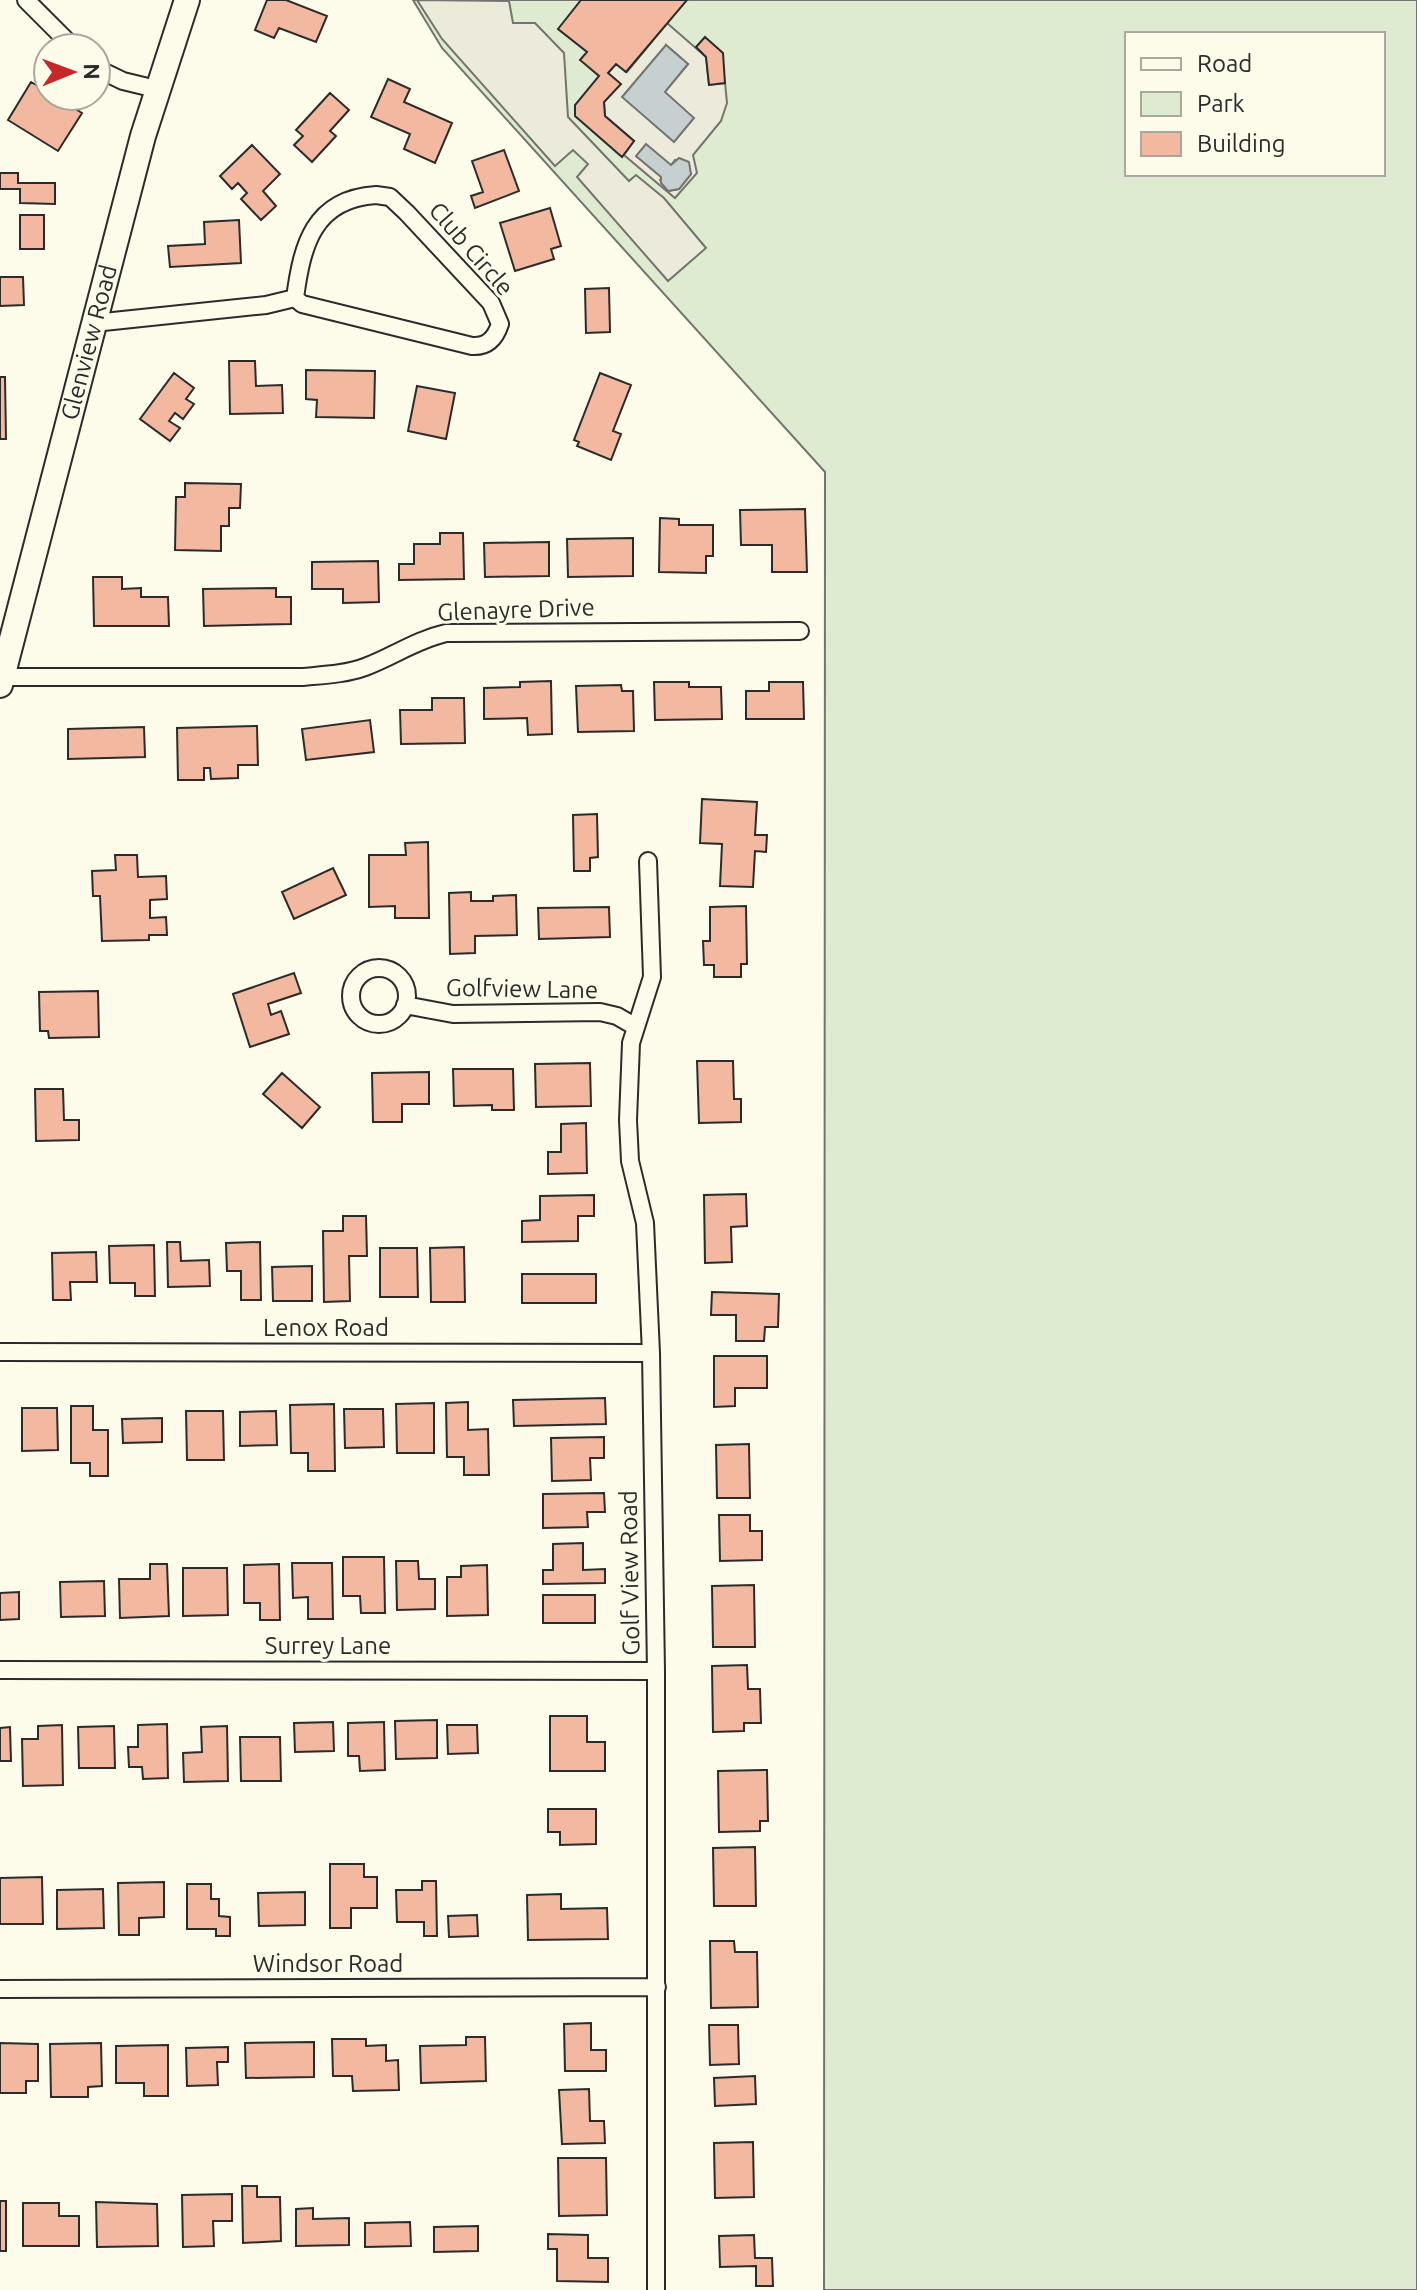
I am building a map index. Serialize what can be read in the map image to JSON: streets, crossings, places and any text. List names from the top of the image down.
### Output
{
  "streets": {
    "main road": ["Glenview Road"],
    "street": [
      "Club Circle",
      "Glenayre Drive",
      "Golfview Lane",
      "Lenox Road",
      "Golf View Road",
      "Surrey Lane",
      "Windsor Road"
    ]
  },
  "crossings": [
    ["Glenview Road", "Glenayre Drive"],
    ["Golfview Lane", "Golf View Road"],
    ["Lenox Road", "Golf View Road"],
    ["Golf View Road", "Surrey Lane"],
    ["Golf View Road", "Windsor Road"]
  ],
  "legend": ["Road", "Park", "Building"],
  "north": "right"
}
